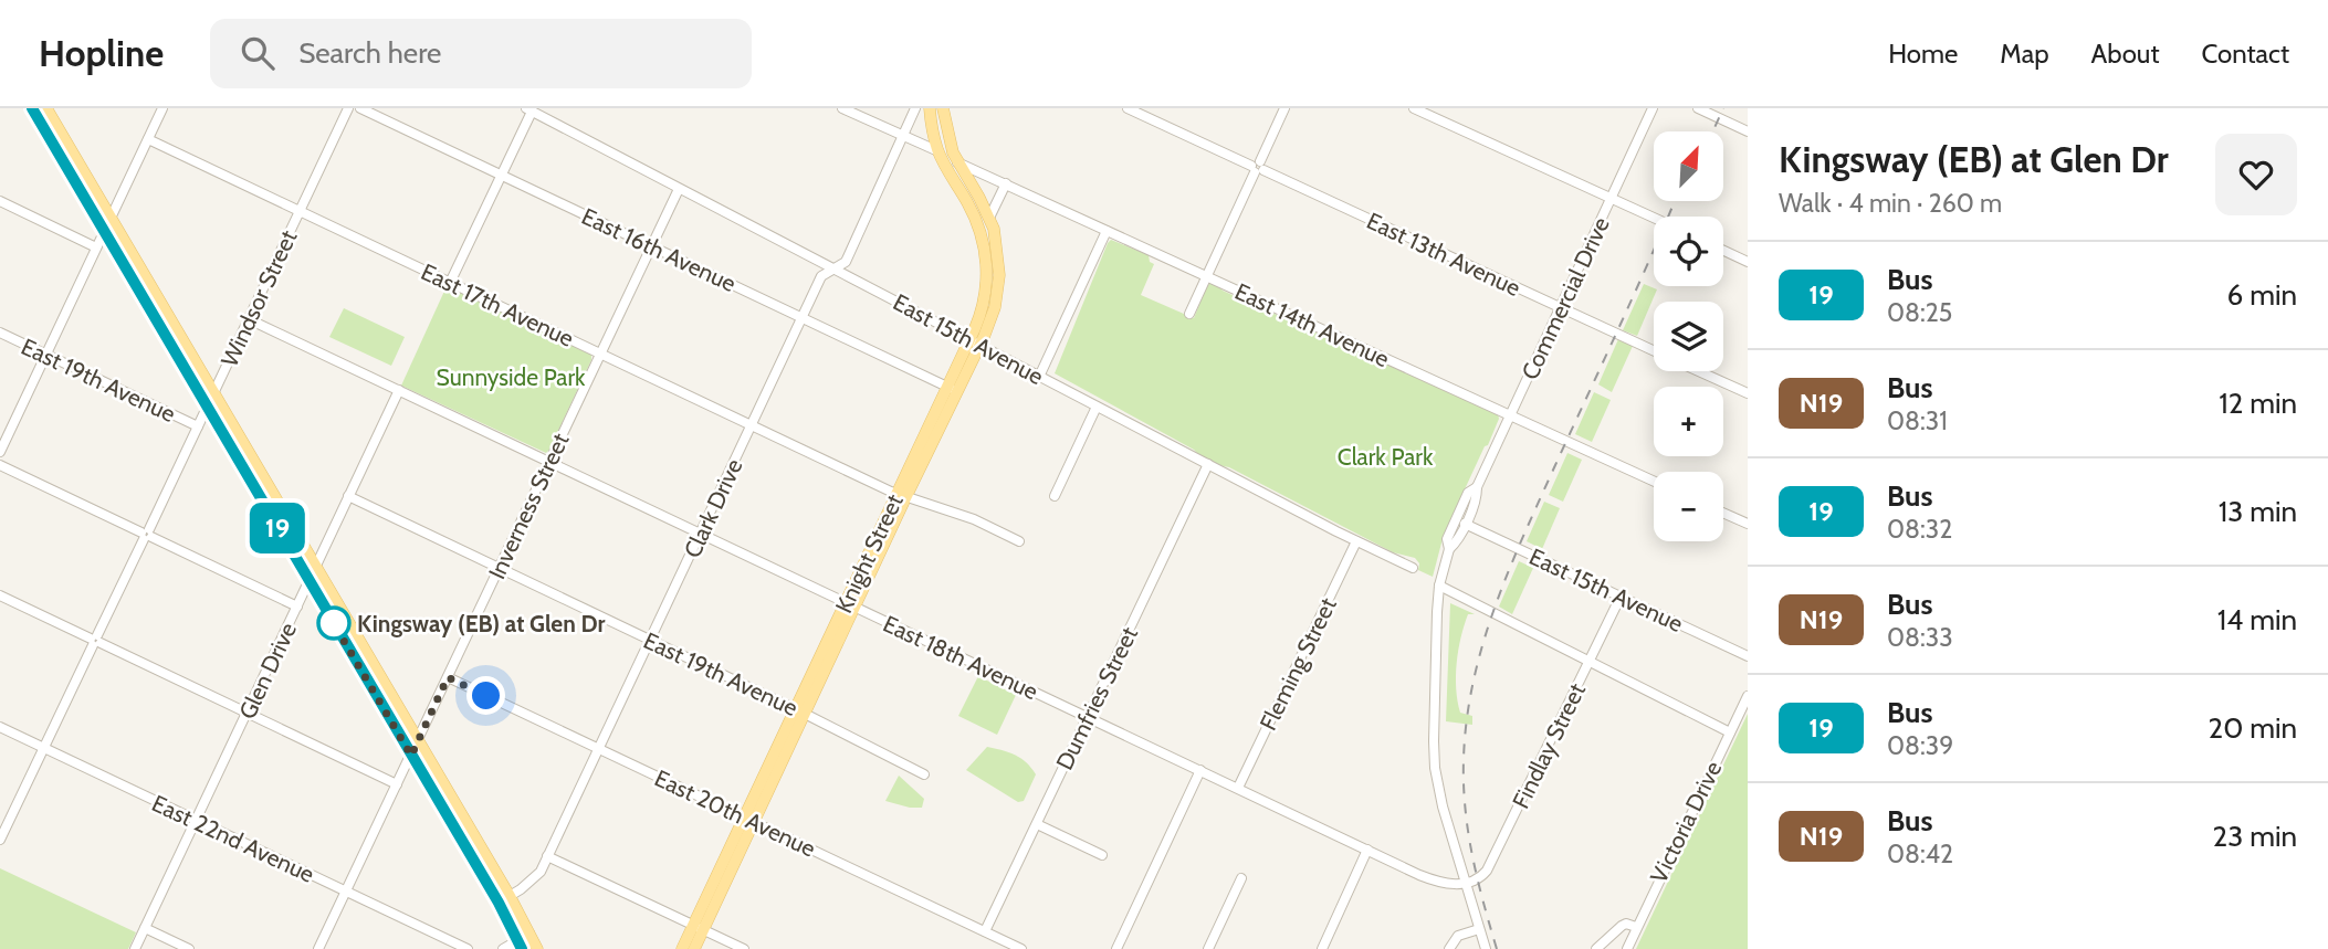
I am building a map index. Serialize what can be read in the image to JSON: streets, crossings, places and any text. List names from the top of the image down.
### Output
{
  "streets": {
    "main road": ["Knight Street"],
    "street": [
      "East 16th Avenue",
      "East 13th Avenue",
      "Windsor Street",
      "Commercial Drive",
      "East 17th Avenue",
      "East 14th Avenue",
      "East 15th Avenue",
      "East 19th Avenue",
      "Inverness Street",
      "Clark Drive",
      "East 18th Avenue",
      "Fleming Street",
      "Glen Drive",
      "Dumfries Street",
      "Findlay Street",
      "East 20th Avenue",
      "Victoria Drive",
      "East 22nd Avenue"
    ]
  },
  "crossings": [
    ["East 16th Avenue", "Inverness Street"],
    ["East 16th Avenue", "Clark Drive"],
    ["East 16th Avenue", "Knight Street"],
    ["East 13th Avenue", "Commercial Drive"],
    ["Windsor Street", "East 17th Avenue"],
    ["Windsor Street", "East 19th Avenue"],
    ["Windsor Street", "East 18th Avenue"],
    ["Windsor Street", "East 22nd Avenue"],
    ["Commercial Drive", "East 14th Avenue"],
    ["Commercial Drive", "East 15th Avenue"],
    ["Commercial Drive", "East 18th Avenue"],
    ["Commercial Drive", "Findlay Street"],
    ["East 17th Avenue", "Inverness Street"],
    ["East 17th Avenue", "Clark Drive"],
    ["East 17th Avenue", "Knight Street"],
    ["East 14th Avenue", "Knight Street"],
    ["East 15th Avenue", "Inverness Street"],
    ["East 15th Avenue", "Clark Drive"],
    ["East 15th Avenue", "Knight Street"],
    ["East 15th Avenue", "Fleming Street"],
    ["East 15th Avenue", "Dumfries Street"],
    ["East 15th Avenue", "Findlay Street"],
    ["East 19th Avenue", "Inverness Street"],
    ["East 19th Avenue", "Clark Drive"],
    ["East 19th Avenue", "Knight Street"],
    ["East 19th Avenue", "Glen Drive"],
    ["Inverness Street", "East 18th Avenue"],
    ["Inverness Street", "East 20th Avenue"],
    ["Inverness Street", "East 22nd Avenue"],
    ["Clark Drive", "East 18th Avenue"],
    ["Clark Drive", "East 20th Avenue"],
    ["Knight Street", "East 18th Avenue"],
    ["Knight Street", "East 20th Avenue"],
    ["East 18th Avenue", "Fleming Street"],
    ["East 18th Avenue", "Glen Drive"],
    ["East 18th Avenue", "Dumfries Street"],
    ["East 18th Avenue", "Findlay Street"],
    ["Glen Drive", "East 22nd Avenue"],
    ["Dumfries Street", "East 20th Avenue"]
  ],
  "parks": ["Sunnyside Park", "Clark Park"],
  "places": ["Kingsway (EB) at Glen Dr"],
  "lines": ["bus line 19"],
  "north": "top right",
  "page": {
    "header": "Hopline",
    "search": "Search here",
    "nav": [
      "Home",
      "Map",
      "About",
      "Contact"
    ],
    "on_map": "19",
    "heading": ["Kingsway (EB) at Glen Dr", "Walk · 4 min · 260 m"],
    "map_buttons": ["+", "−"],
    "list": [
      {
        "mark": "19",
        "name": "Bus",
        "note": "08:25",
        "value": "6 min"
      },
      {
        "mark": "N19",
        "name": "Bus",
        "note": "08:31",
        "value": "12 min"
      },
      {
        "mark": "19",
        "name": "Bus",
        "note": "08:32",
        "value": "13 min"
      },
      {
        "mark": "N19",
        "name": "Bus",
        "note": "08:33",
        "value": "14 min"
      },
      {
        "mark": "19",
        "name": "Bus",
        "note": "08:39",
        "value": "20 min"
      },
      {
        "mark": "N19",
        "name": "Bus",
        "note": "08:42",
        "value": "23 min"
      }
    ]
  }
}
